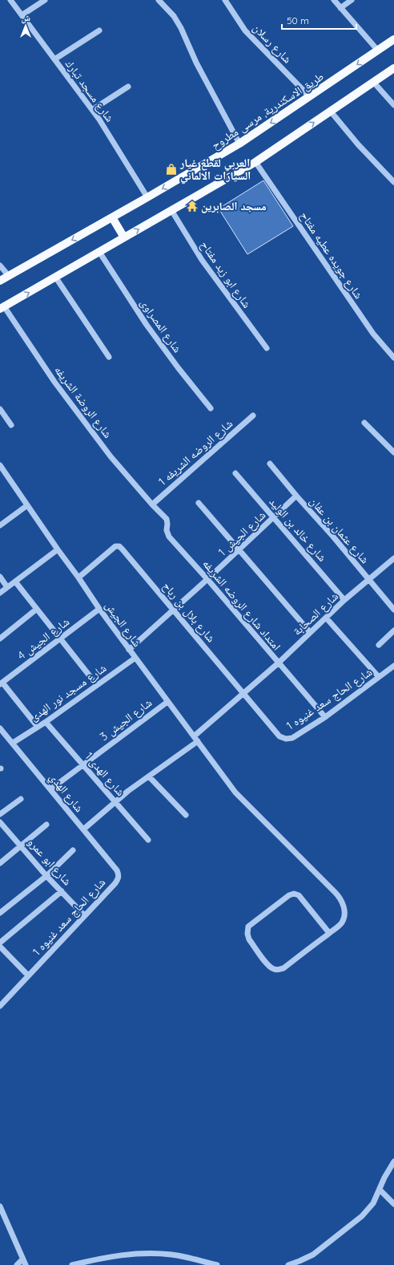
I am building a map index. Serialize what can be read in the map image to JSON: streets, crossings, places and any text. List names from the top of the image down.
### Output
{
  "streets": {
    "main road": ["طريق الاسكندرية, مرسى مطروح"],
    "street": [
      "شارع رسلان",
      "شارع مسجد تبارك",
      "شارع جويده عطيه مفتاح",
      "شارع ابو زيد مفتاح",
      "شارع المصراوى",
      "شارع الروضة الشريفه",
      "شارع الروضه الشريفه 1",
      "شارع خالد بن الوليد",
      "شارع عثمان بن عفان",
      "شارع الجيش 1",
      "امتداد شارع الروضه الشريفه",
      "شارع بلال بن رباح",
      "شارع الصحابة",
      "شارع الجيش",
      "شارع الجيش 4",
      "شارع مسجد نور الهدى",
      "شارع الحاج سعد غنيوه 1",
      "شارع الجيش 3",
      "شارع الهدى 1",
      "شارع الهدي",
      "شارع ابو عمرو"
    ]
  },
  "crossings": [
    ["شارع رسلان", "طريق الاسكندرية, مرسى مطروح"],
    ["شارع مسجد تبارك", "طريق الاسكندرية, مرسى مطروح"],
    ["شارع الروضة الشريفه", "شارع الروضه الشريفه 1"],
    ["شارع الروضة الشريفه", "امتداد شارع الروضه الشريفه"],
    ["شارع الروضه الشريفه 1", "امتداد شارع الروضه الشريفه"],
    ["شارع خالد بن الوليد", "شارع الجيش 1"],
    ["شارع خالد بن الوليد", "شارع الصحابة"],
    ["شارع عثمان بن عفان", "شارع الجيش 1"],
    ["شارع عثمان بن عفان", "شارع الصحابة"],
    ["شارع الجيش 1", "امتداد شارع الروضه الشريفه"],
    ["شارع الجيش 1", "شارع بلال بن رباح"],
    ["شارع الجيش 1", "شارع الجيش"],
    ["امتداد شارع الروضه الشريفه", "شارع الصحابة"],
    ["امتداد شارع الروضه الشريفه", "شارع الحاج سعد غنيوه 1"],
    ["شارع بلال بن رباح", "شارع الصحابة"],
    ["شارع بلال بن رباح", "شارع الجيش"],
    ["شارع بلال بن رباح", "شارع الحاج سعد غنيوه 1"],
    ["شارع الصحابة", "شارع الجيش"],
    ["شارع الصحابة", "شارع الهدى 1"],
    ["شارع الصحابة", "شارع الهدي"],
    ["شارع الجيش", "شارع الجيش 4"],
    ["شارع الجيش", "شارع مسجد نور الهدى"],
    ["شارع الجيش", "شارع الجيش 3"],
    ["شارع مسجد نور الهدى", "شارع الهدى 1"],
    ["شارع مسجد نور الهدى", "شارع الهدي"],
    ["شارع الحاج سعد غنيوه 1", "شارع الهدي"],
    ["شارع الحاج سعد غنيوه 1", "شارع ابو عمرو"],
    ["شارع الجيش 3", "شارع الهدى 1"],
    ["شارع الجيش 3", "شارع الهدي"]
  ],
  "places": {
    "shop": ["العربي لقطع غيار السيارات الالماني"],
    "temple": ["مسجد الصابرين"]
  },
  "scale_bar": "50 m",
  "north": "top"
}
